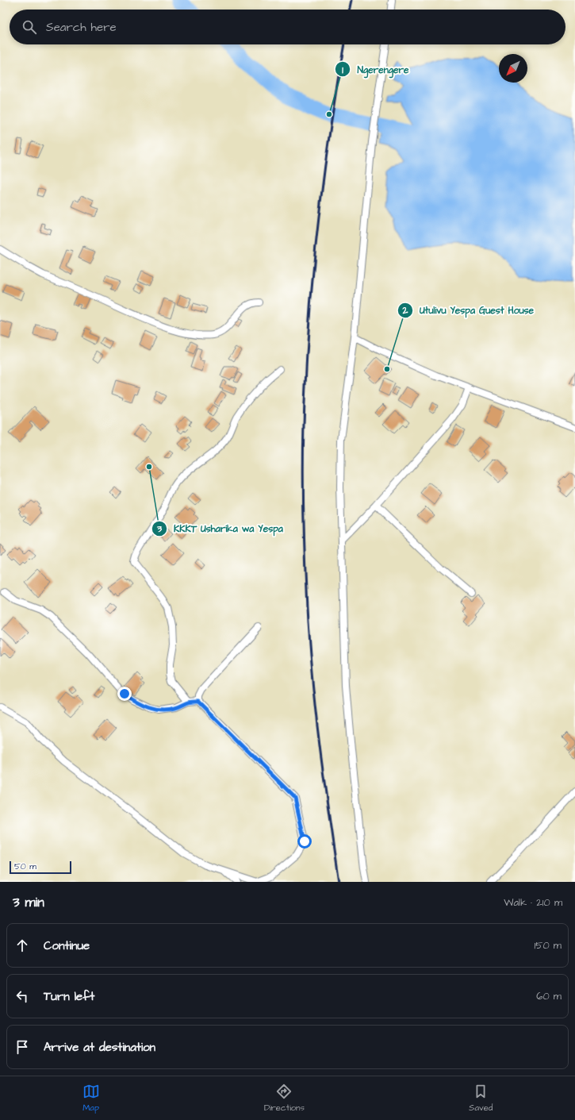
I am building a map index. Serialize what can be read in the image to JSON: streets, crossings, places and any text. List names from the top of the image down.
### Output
{
  "places": ["Ngerengere", "Utulivu Yespa Guest House", "KKKT Usharika wa Yespa"],
  "scale_bar": "50 m",
  "north": "bottom left",
  "page": {
    "search": "Search here",
    "scale": "50 m",
    "heading": ["3 min", "Walk · 210 m"],
    "list": [
      ["Continue", "150 m"],
      ["Turn left", "60 m"],
      "Arrive at destination"
    ],
    "nav": ["Map", "Directions", "Saved"]
  }
}
